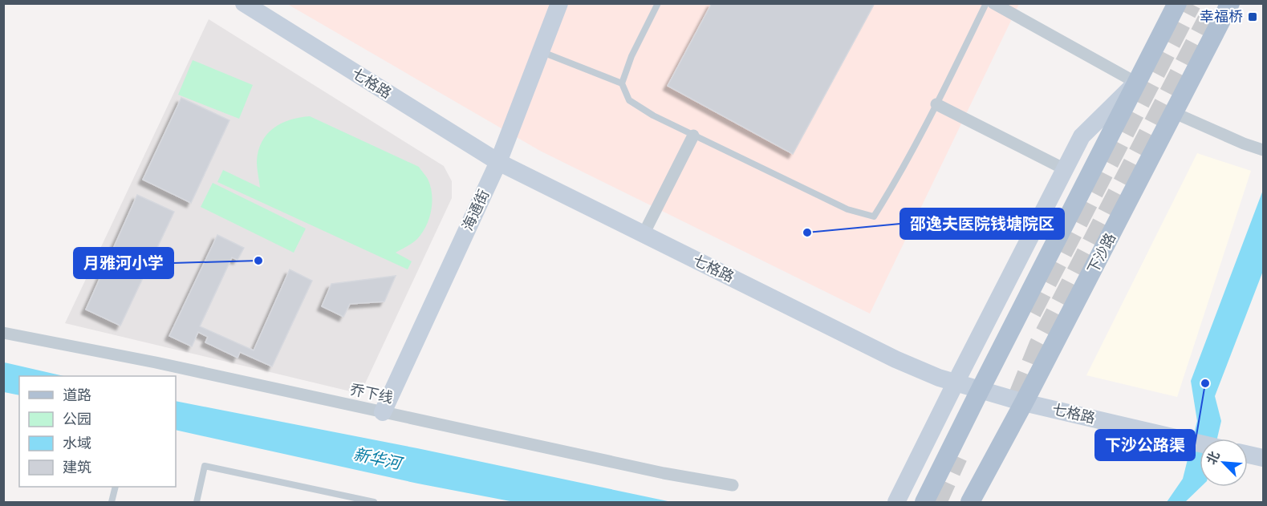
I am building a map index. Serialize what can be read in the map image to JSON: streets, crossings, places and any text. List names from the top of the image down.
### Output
{
  "streets": {
    "main road": ["下沙路"],
    "street": ["七格路", "海通街", "乔下线"]
  },
  "crossings": [
    ["七格路", "海通街"],
    ["七格路", "下沙路"],
    ["海通街", "乔下线"]
  ],
  "water": ["新华河"],
  "places": {
    "transit": ["幸福桥"],
    "other": ["邵逸夫医院钱塘院区", "月雅河小学", "下沙公路渠"]
  },
  "legend": [
    "道路",
    "公园",
    "水域",
    "建筑"
  ],
  "north": "top left"
}
